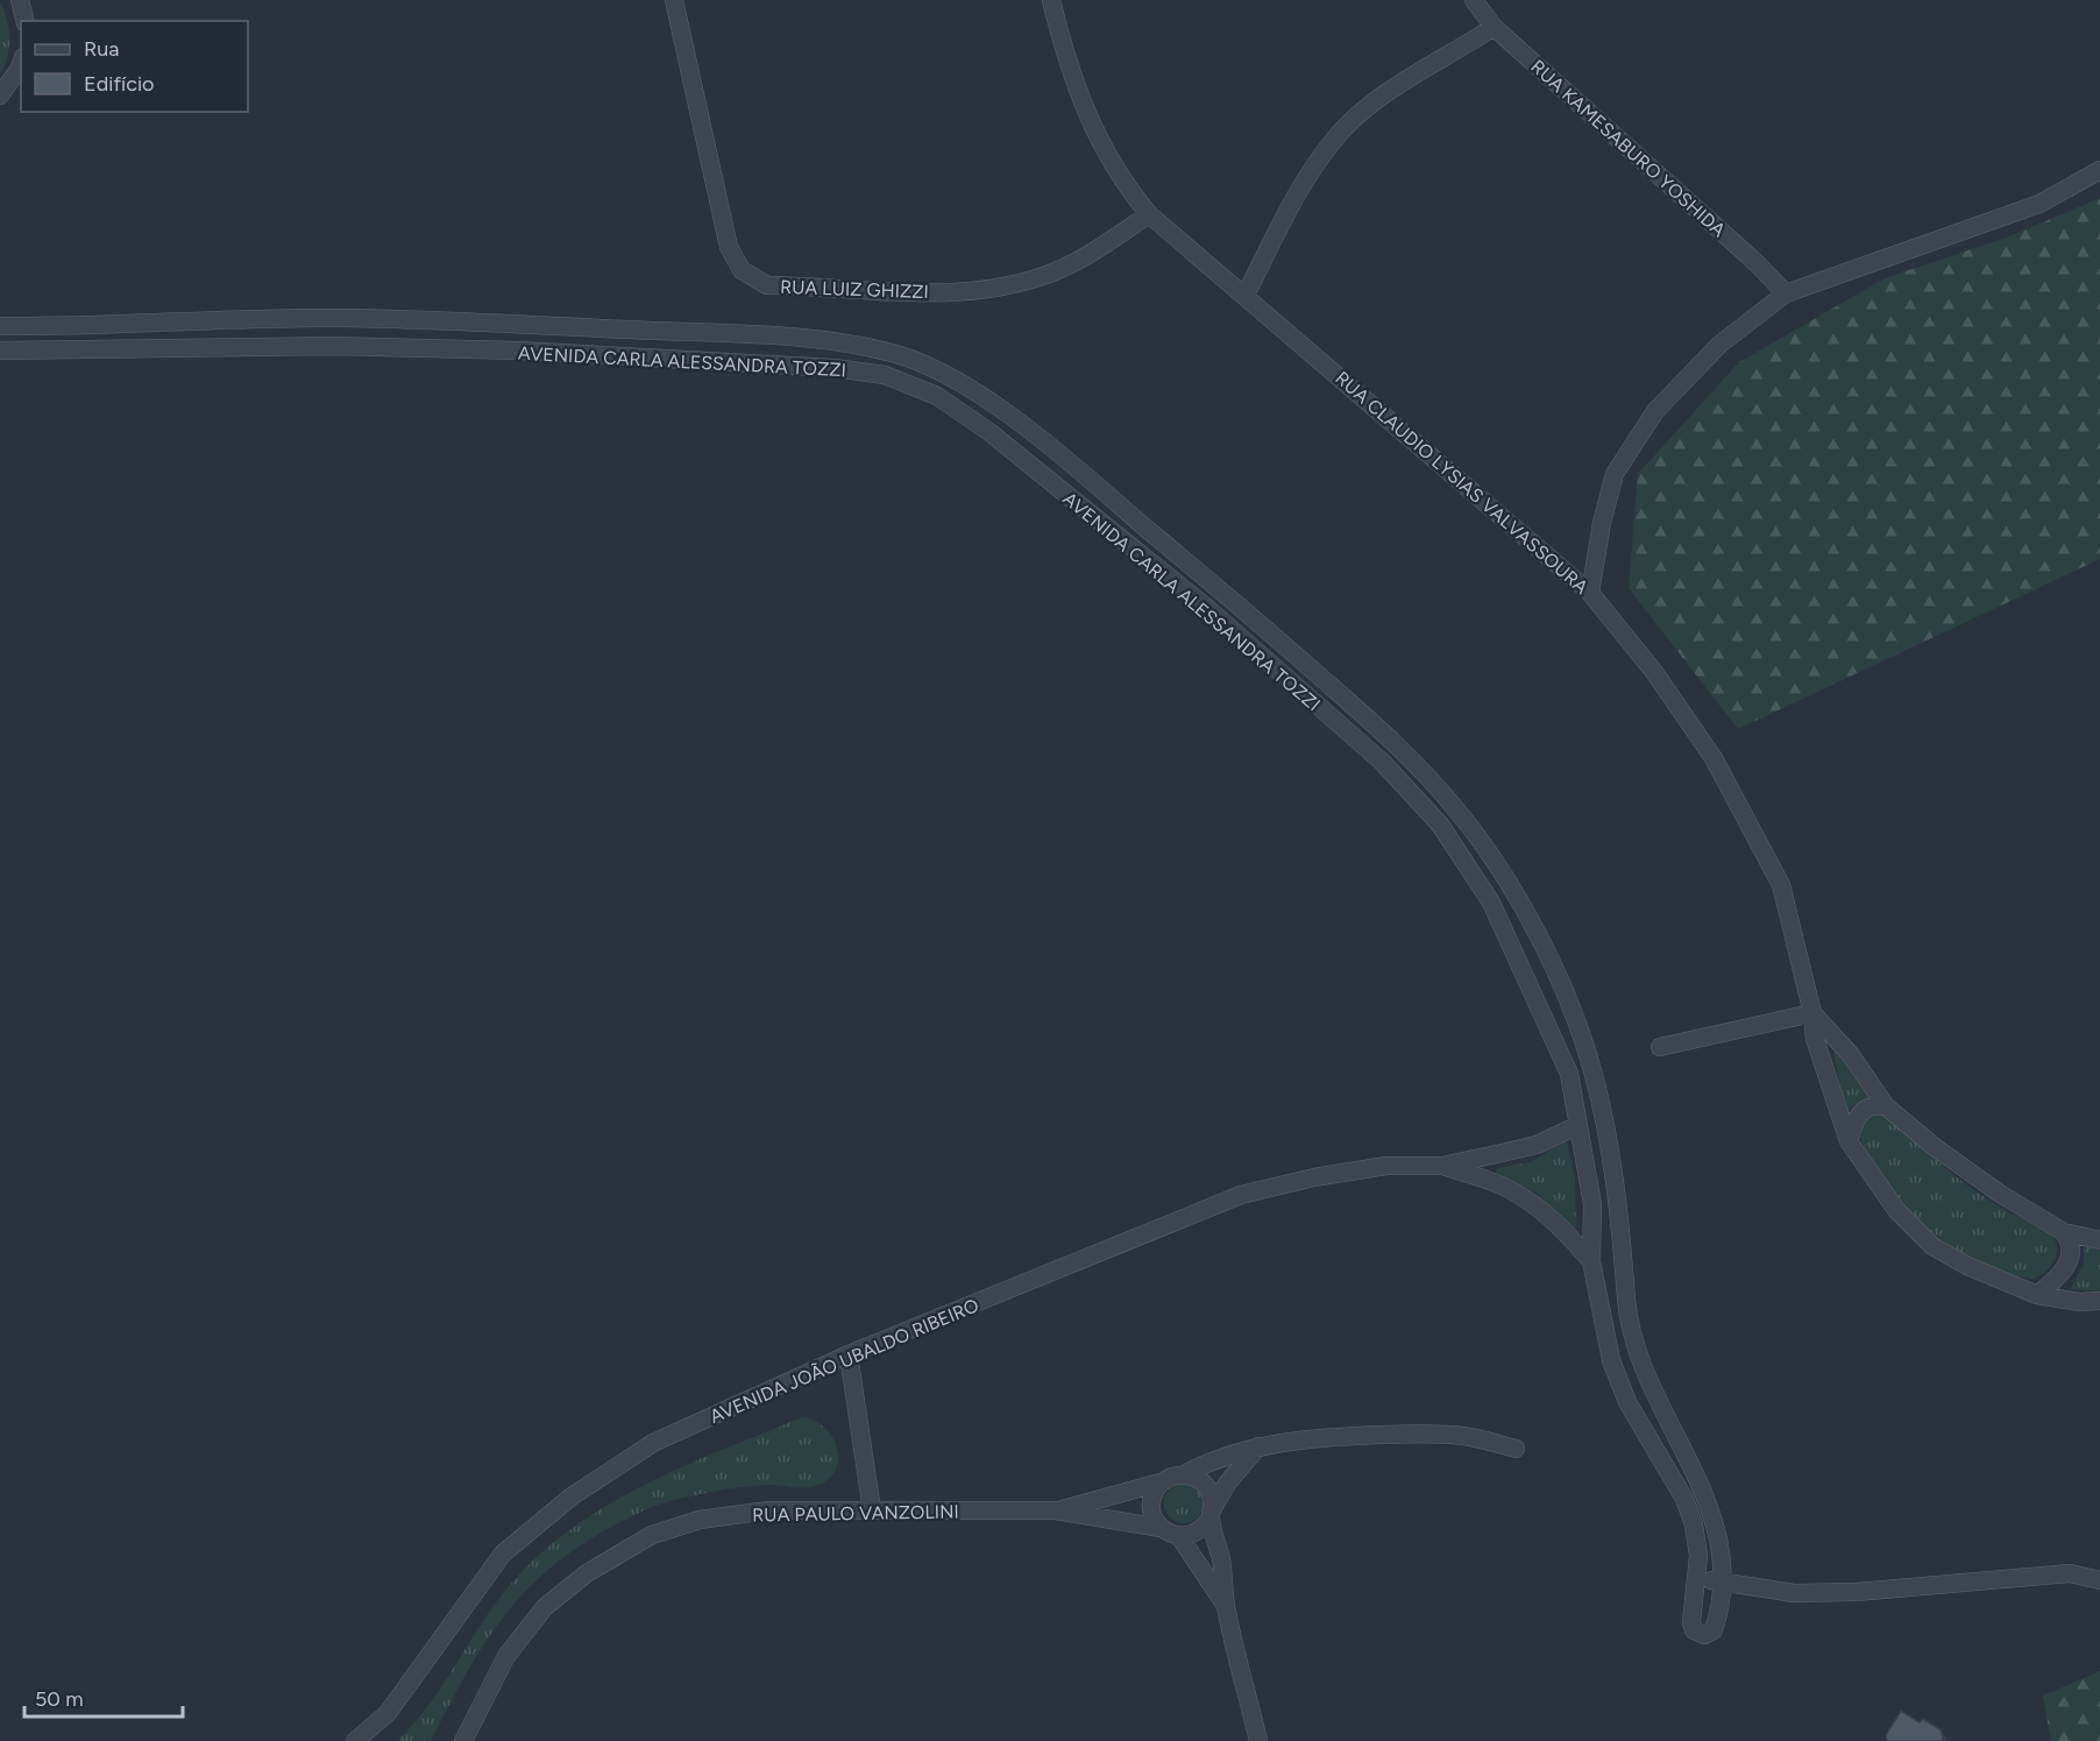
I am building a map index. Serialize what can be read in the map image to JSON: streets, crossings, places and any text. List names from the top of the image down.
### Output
{
  "streets": {
    "street": [
      "RUA KAMESABURO YOSHIDA",
      "RUA LUIZ GHIZZI",
      "AVENIDA CARLA ALESSANDRA TOZZI",
      "RUA CLAUDIO LYSIAS VALVASSOURA",
      "AVENIDA JOÃO UBALDO RIBEIRO",
      "RUA PAULO VANZOLINI"
    ]
  },
  "crossings": [
    ["RUA LUIZ GHIZZI", "RUA CLAUDIO LYSIAS VALVASSOURA"],
    ["AVENIDA CARLA ALESSANDRA TOZZI", "AVENIDA JOÃO UBALDO RIBEIRO"]
  ],
  "legend": ["Rua", "Edifício"],
  "scale_bar": "50 m"
}
